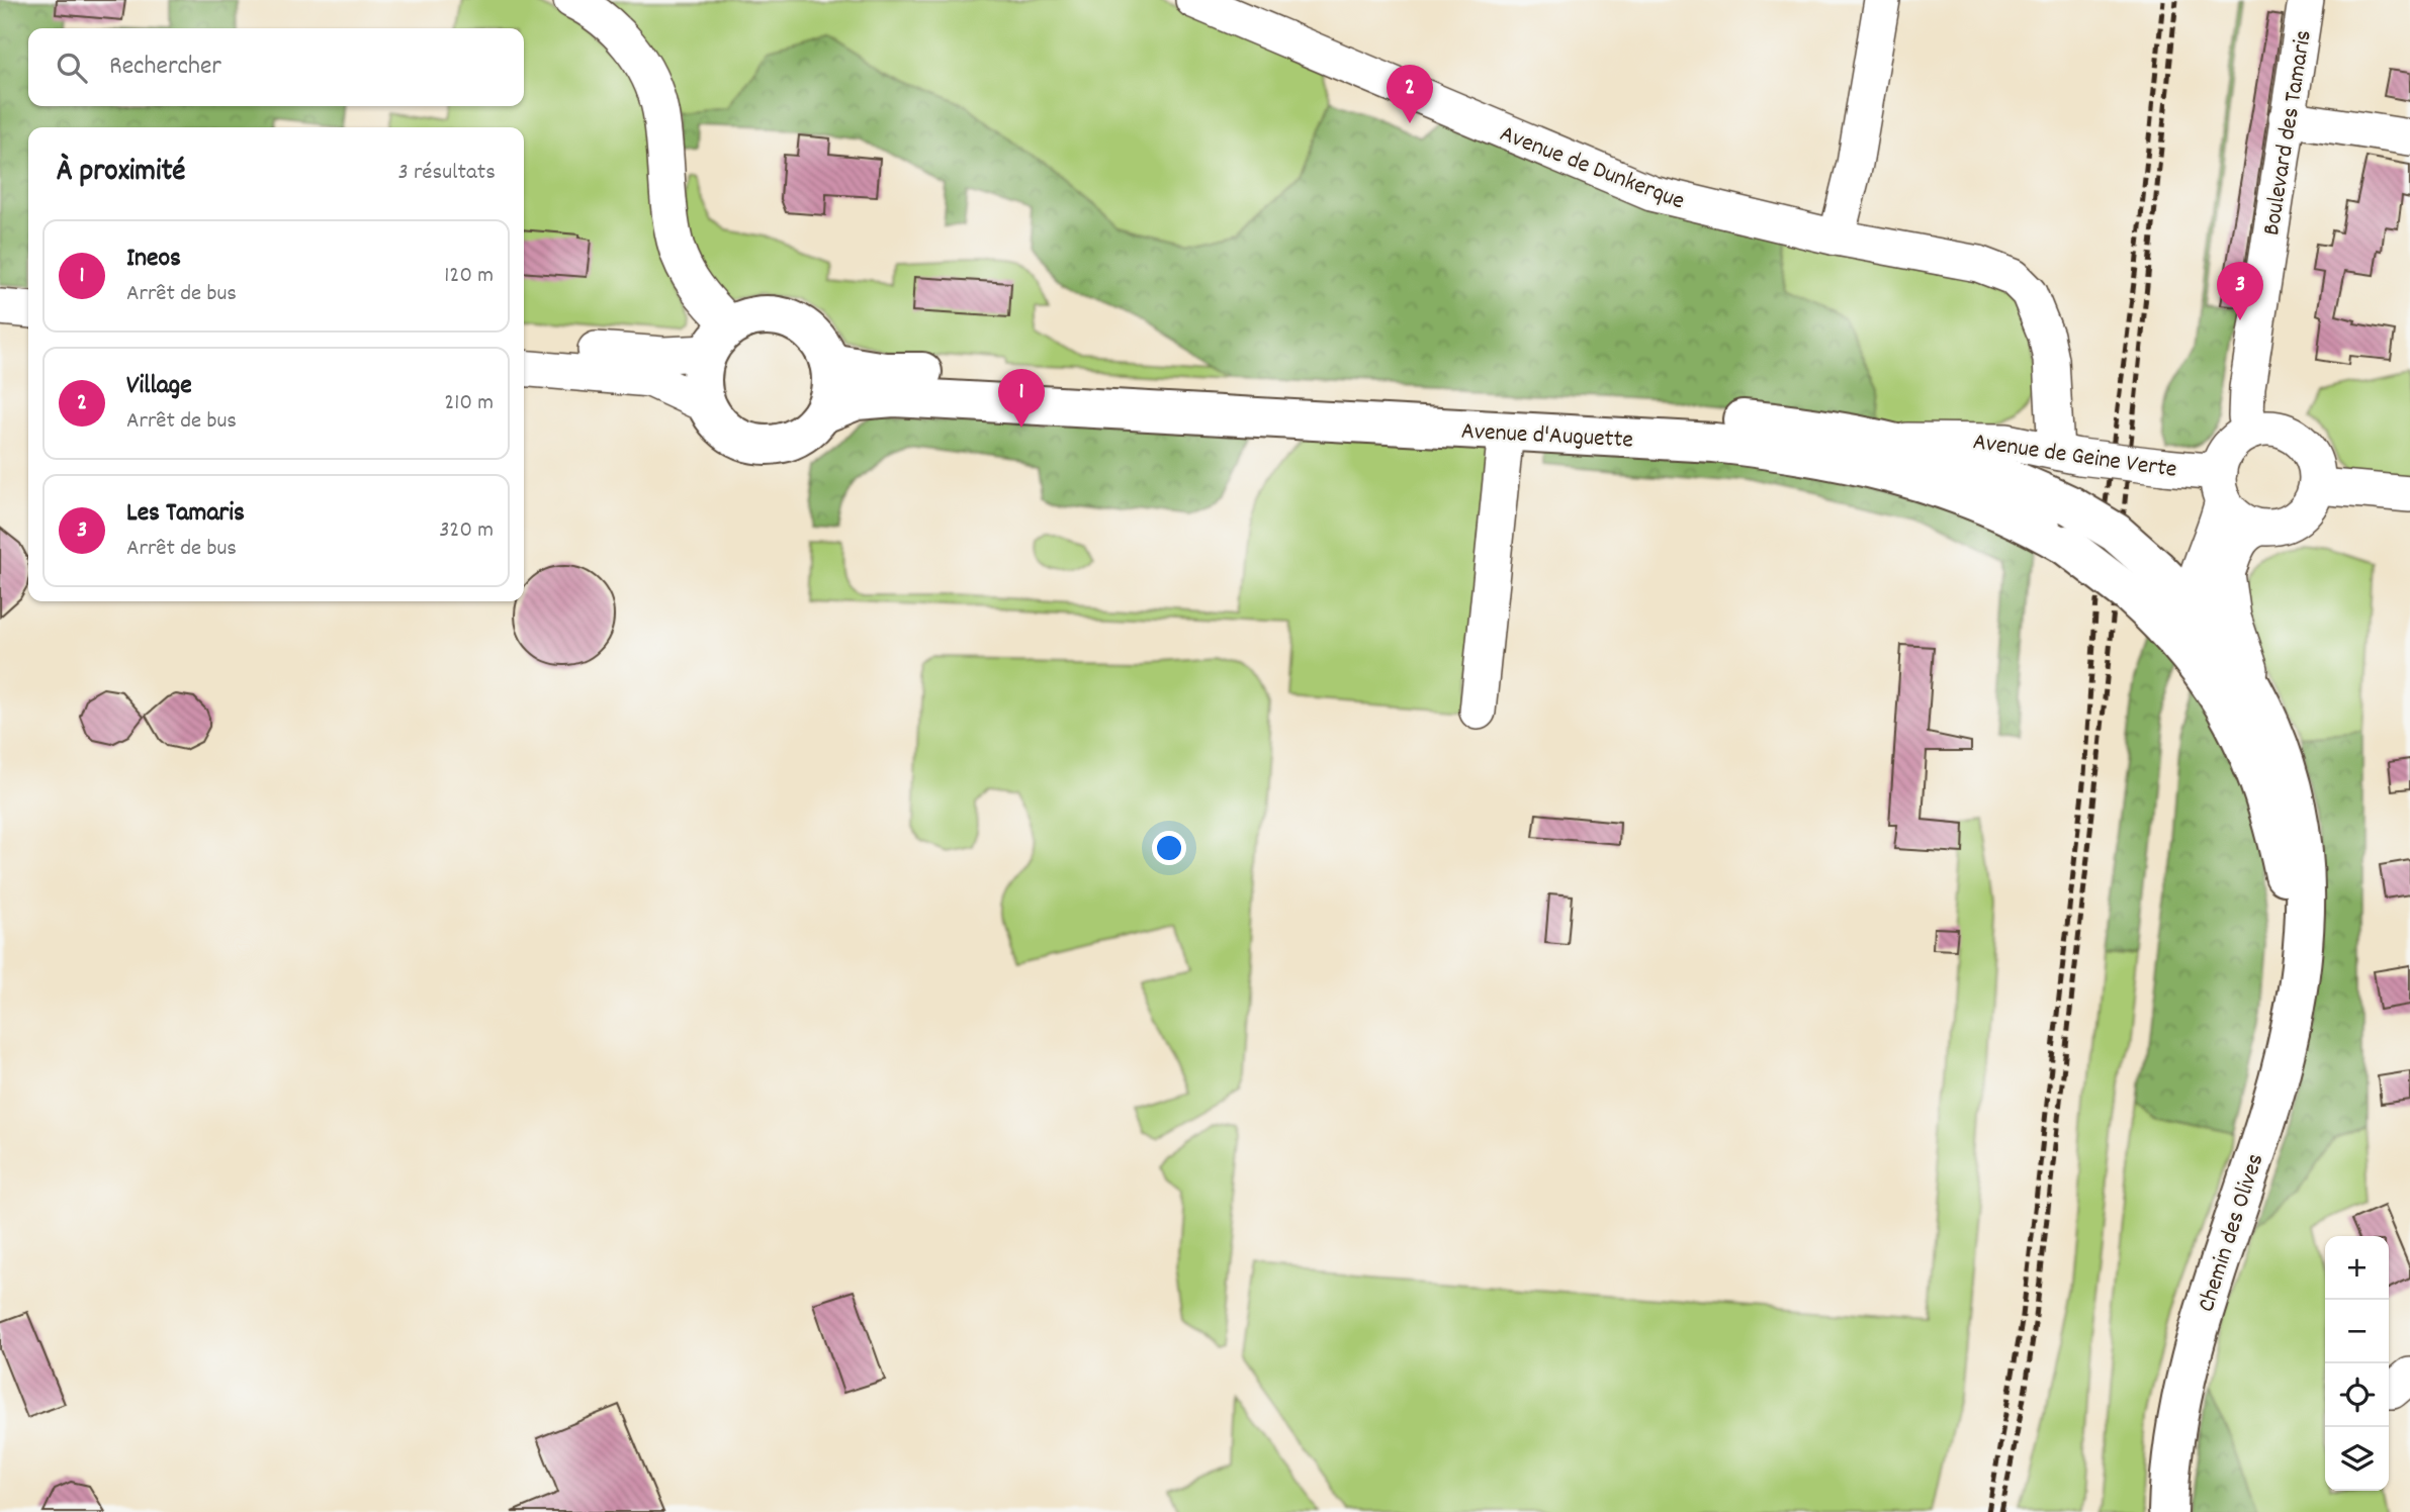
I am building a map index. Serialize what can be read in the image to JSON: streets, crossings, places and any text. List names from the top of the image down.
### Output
{
  "streets": {
    "main road": ["Avenue d'Auguette", "Chemin des Olives"],
    "street": ["Boulevard des Tamaris", "Avenue de Dunkerque", "Avenue de Geine Verte"]
  },
  "crossings": [
    ["Boulevard des Tamaris", "Avenue de Geine Verte"],
    ["Avenue de Dunkerque", "Avenue de Geine Verte"],
    ["Avenue d'Auguette", "Avenue de Geine Verte"],
    ["Avenue d'Auguette", "Chemin des Olives"]
  ],
  "page": {
    "search": "Rechercher",
    "pins": ["2", "3", "1"],
    "heading": ["À proximité", "3 résultats"],
    "list": [
      {
        "mark": "1",
        "name": "Ineos",
        "note": "Arrêt de bus",
        "value": "120 m"
      },
      {
        "mark": "2",
        "name": "Village",
        "note": "Arrêt de bus",
        "value": "210 m"
      },
      {
        "mark": "3",
        "name": "Les Tamaris",
        "note": "Arrêt de bus",
        "value": "320 m"
      }
    ],
    "map_buttons": ["+", "−"]
  }
}
